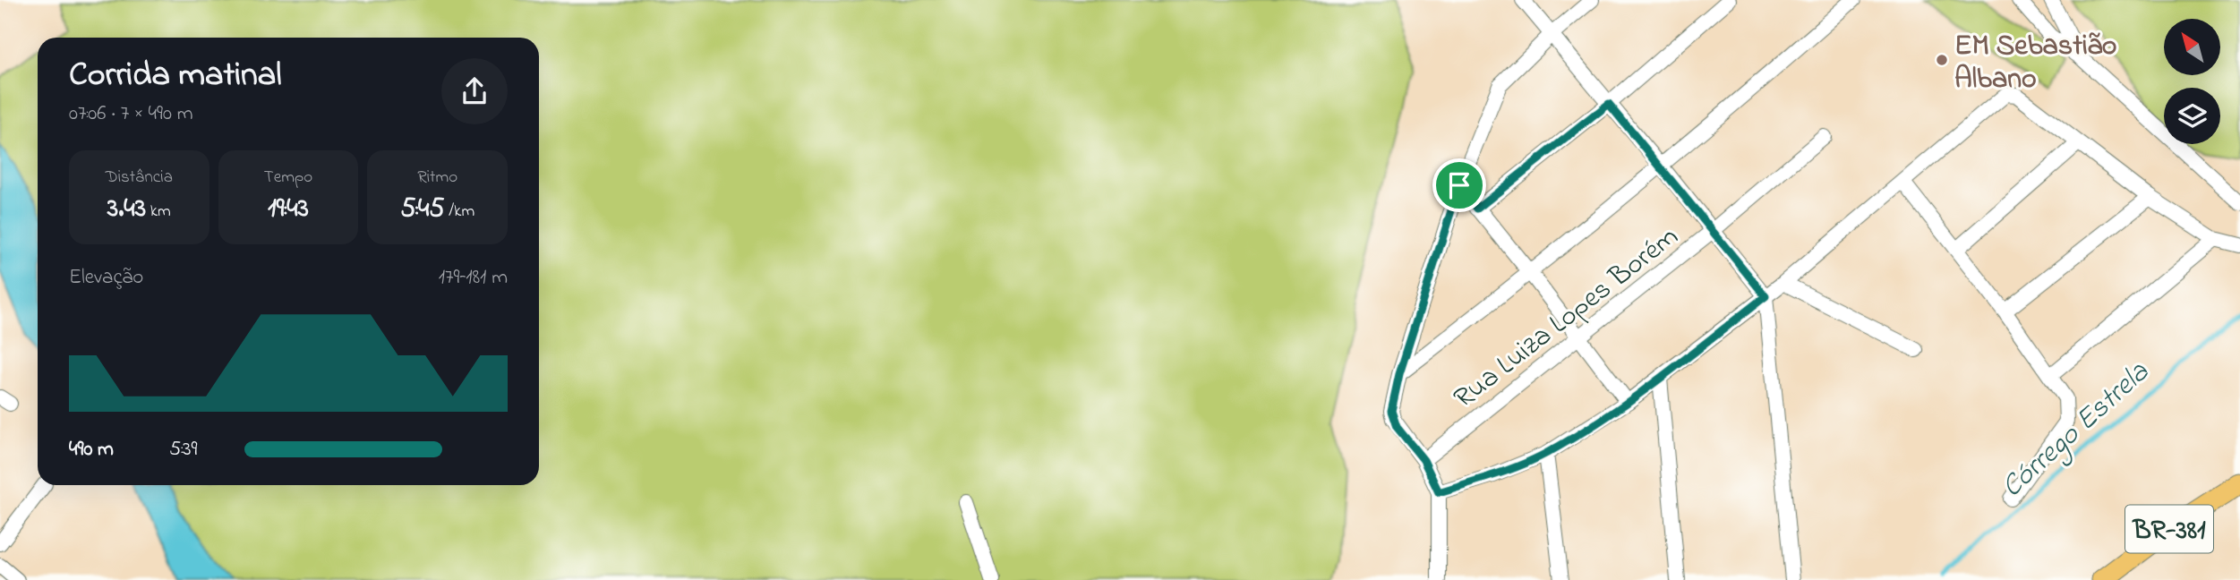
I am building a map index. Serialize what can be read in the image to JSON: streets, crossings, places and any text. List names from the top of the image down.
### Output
{
  "streets": {
    "main road": ["BR-381"],
    "street": ["Rua Luiza Lopes Borém"]
  },
  "water": ["Córrego Estrela"],
  "places": ["EM Sebastião Albano"],
  "north": "top left",
  "page": {
    "heading": ["Corrida matinal", "07:06 · 7 × 490 m"],
    "stats": [
      ["Distância", "3.43 km"],
      ["Tempo", "19:43"],
      ["Ritmo", "5:45 /km"]
    ],
    "chart": ["Elevação", "179–181 m"],
    "list": [
      {
        "name": "490 m",
        "note": "5:39"
      }
    ]
  }
}
